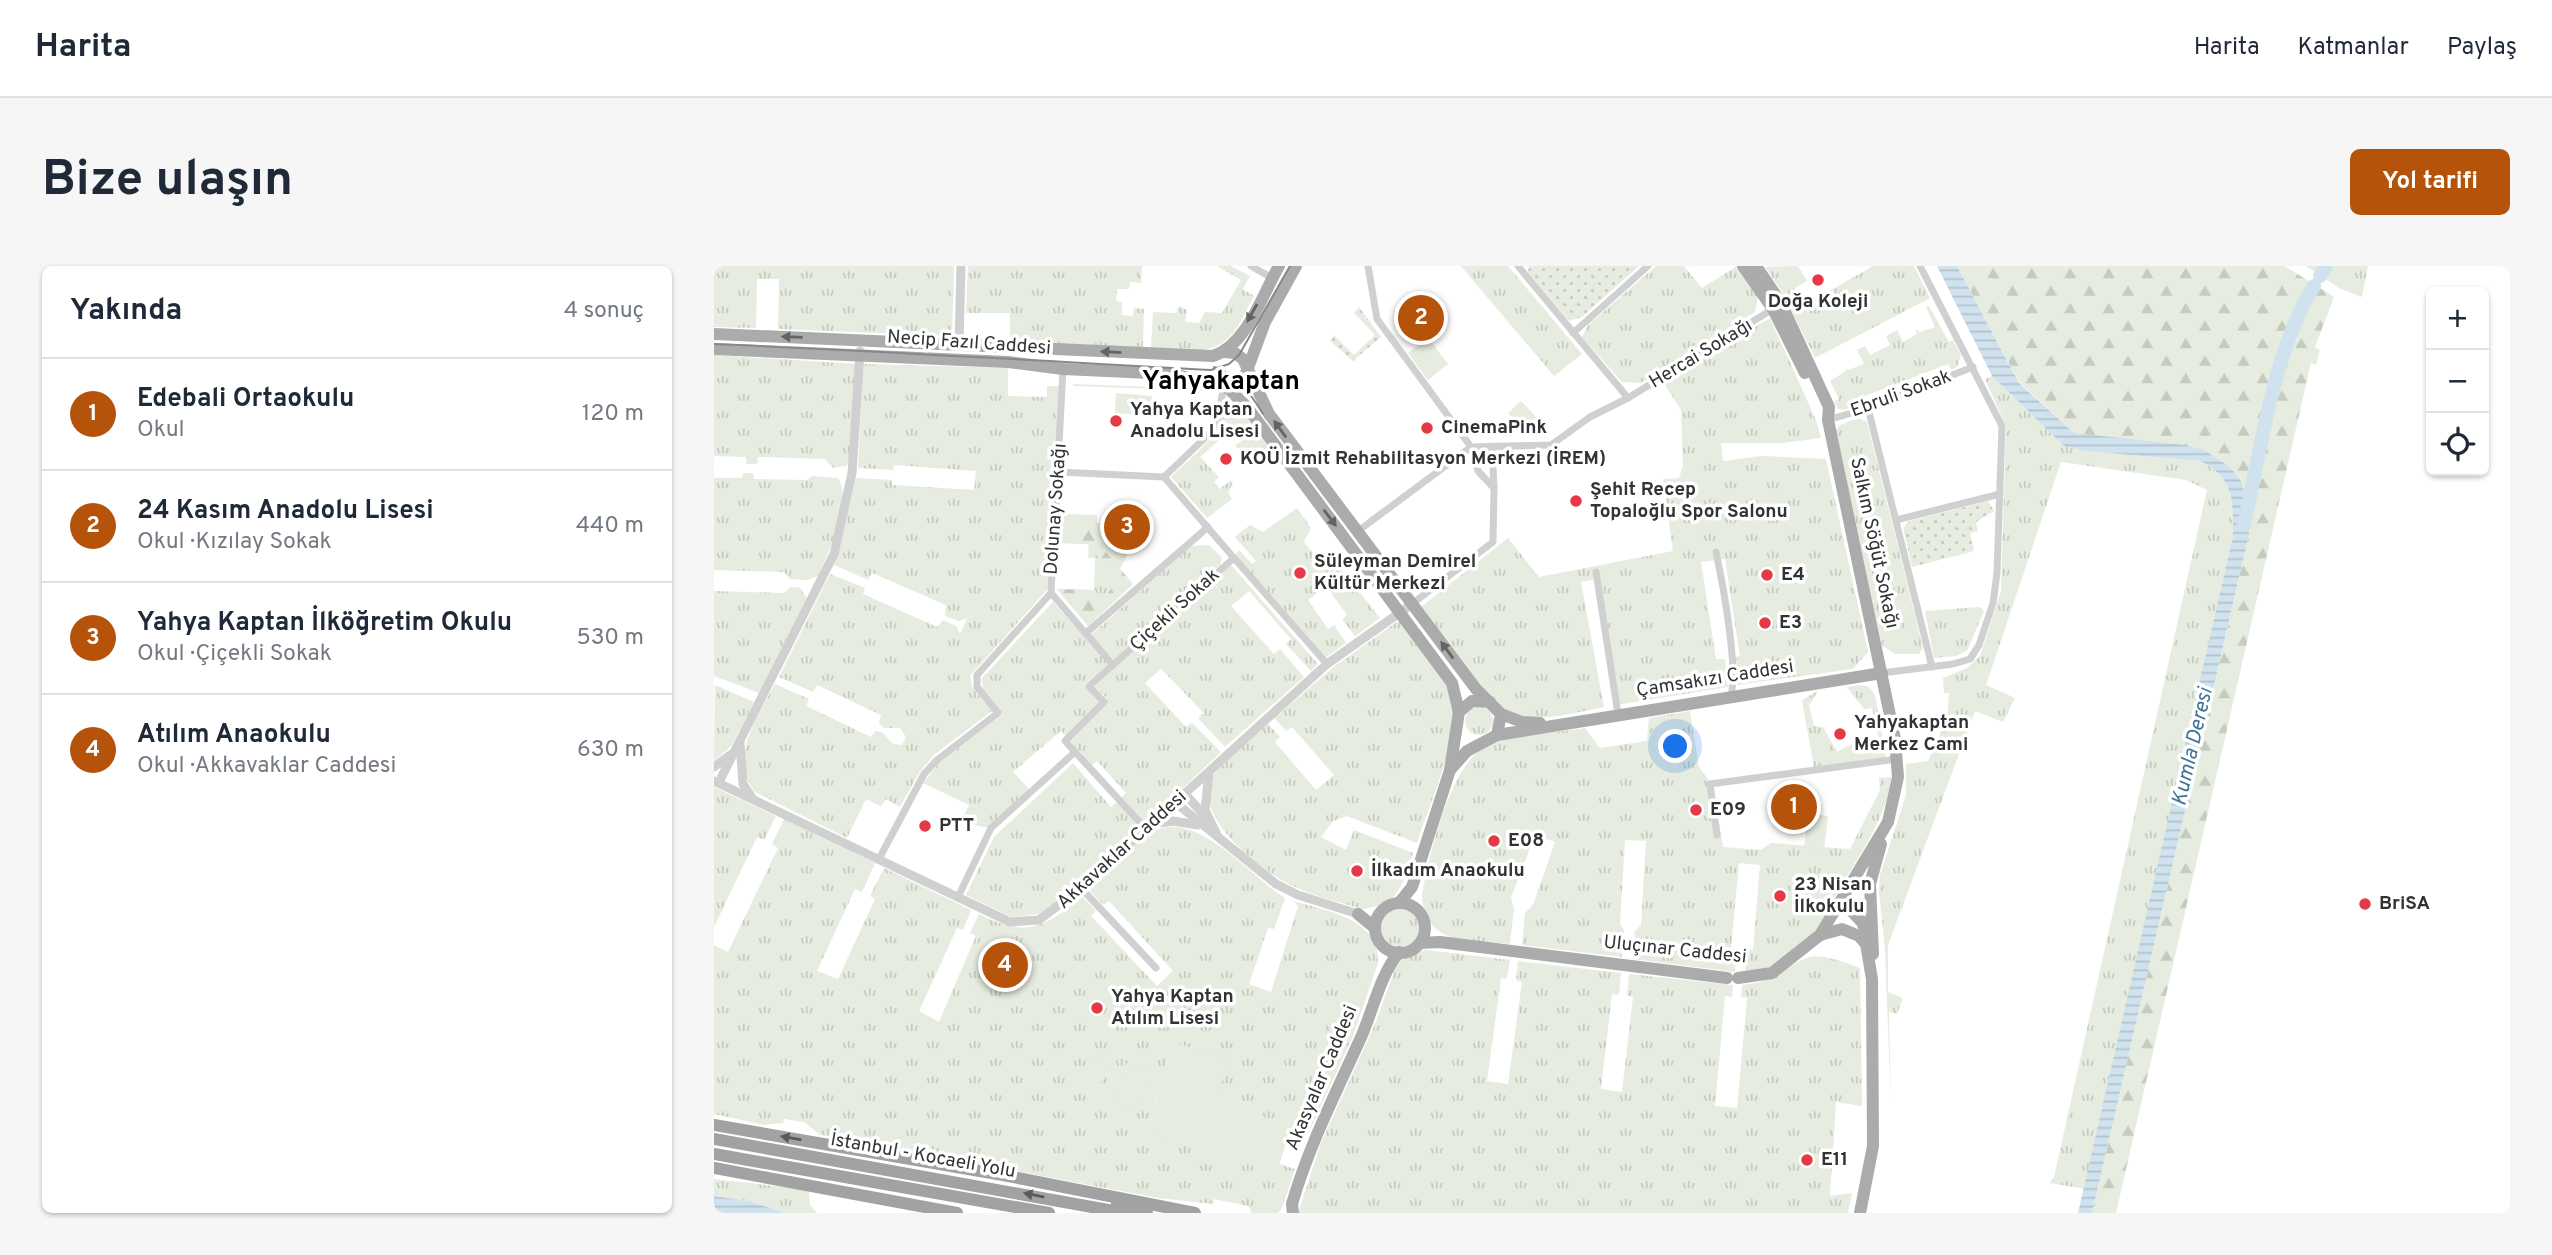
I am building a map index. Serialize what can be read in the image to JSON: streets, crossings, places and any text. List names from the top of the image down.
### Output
{
  "streets": {
    "highway": ["İstanbul - Kocaeli Yolu"],
    "main road": [
      "Necip Fazıl Caddesi",
      "Salkım Söğüt Sokağı",
      "Çamsakızı Caddesi",
      "Uluçınar Caddesi",
      "Akasyalar Caddesi"
    ],
    "street": [
      "Hercai Sokağı",
      "Ebruli Sokak",
      "Dolunay Sokağı",
      "Çiçekli Sokak",
      "Akkavaklar Caddesi"
    ]
  },
  "crossings": [
    ["Necip Fazıl Caddesi", "Dolunay Sokağı"],
    ["Hercai Sokağı", "Salkım Söğüt Sokağı"],
    ["Ebruli Sokak", "Salkım Söğüt Sokağı"],
    ["Dolunay Sokağı", "Akkavaklar Caddesi"],
    ["Salkım Söğüt Sokağı", "Çamsakızı Caddesi"],
    ["Salkım Söğüt Sokağı", "Uluçınar Caddesi"],
    ["Çamsakızı Caddesi", "Uluçınar Caddesi"]
  ],
  "districts": ["Yahyakaptan"],
  "water": ["Kumla Deresi"],
  "places": [
    "Doğa Koleji",
    "Yahya Kaptan Anadolu Lisesi",
    "CinemaPink",
    "KOÜ İzmit Rehabilitasyon Merkezi (İREM)",
    "Şehit Recep Topaloğlu Spor Salonu",
    "Süleyman Demirel Kültür Merkezi",
    "E4",
    "E3",
    "Yahyakaptan Merkez Cami",
    "E09",
    "PTT",
    "E08",
    "İlkadım Anaokulu",
    "23 Nisan İlkokulu",
    "BriSA",
    "Yahya Kaptan Atılım Lisesi",
    "E11"
  ],
  "page": {
    "header": "Harita",
    "nav": ["Harita", "Katmanlar", "Paylaş"],
    "buttons": "Yol tarifi",
    "title": "Bize ulaşın",
    "heading": ["Yakında", "4 sonuç"],
    "map_buttons": ["+", "−"],
    "pins": [
      "2",
      "3",
      "1",
      "4"
    ],
    "list": [
      {
        "mark": "1",
        "name": "Edebali Ortaokulu",
        "note": "Okul",
        "value": "120 m"
      },
      {
        "mark": "2",
        "name": "24 Kasım Anadolu Lisesi",
        "note": "Okul · Kızılay Sokak",
        "value": "440 m"
      },
      {
        "mark": "3",
        "name": "Yahya Kaptan İlköğretim Okulu",
        "note": "Okul · Çiçekli Sokak",
        "value": "530 m"
      },
      {
        "mark": "4",
        "name": "Atılım Anaokulu",
        "note": "Okul · Akkavaklar Caddesi",
        "value": "630 m"
      }
    ]
  }
}
